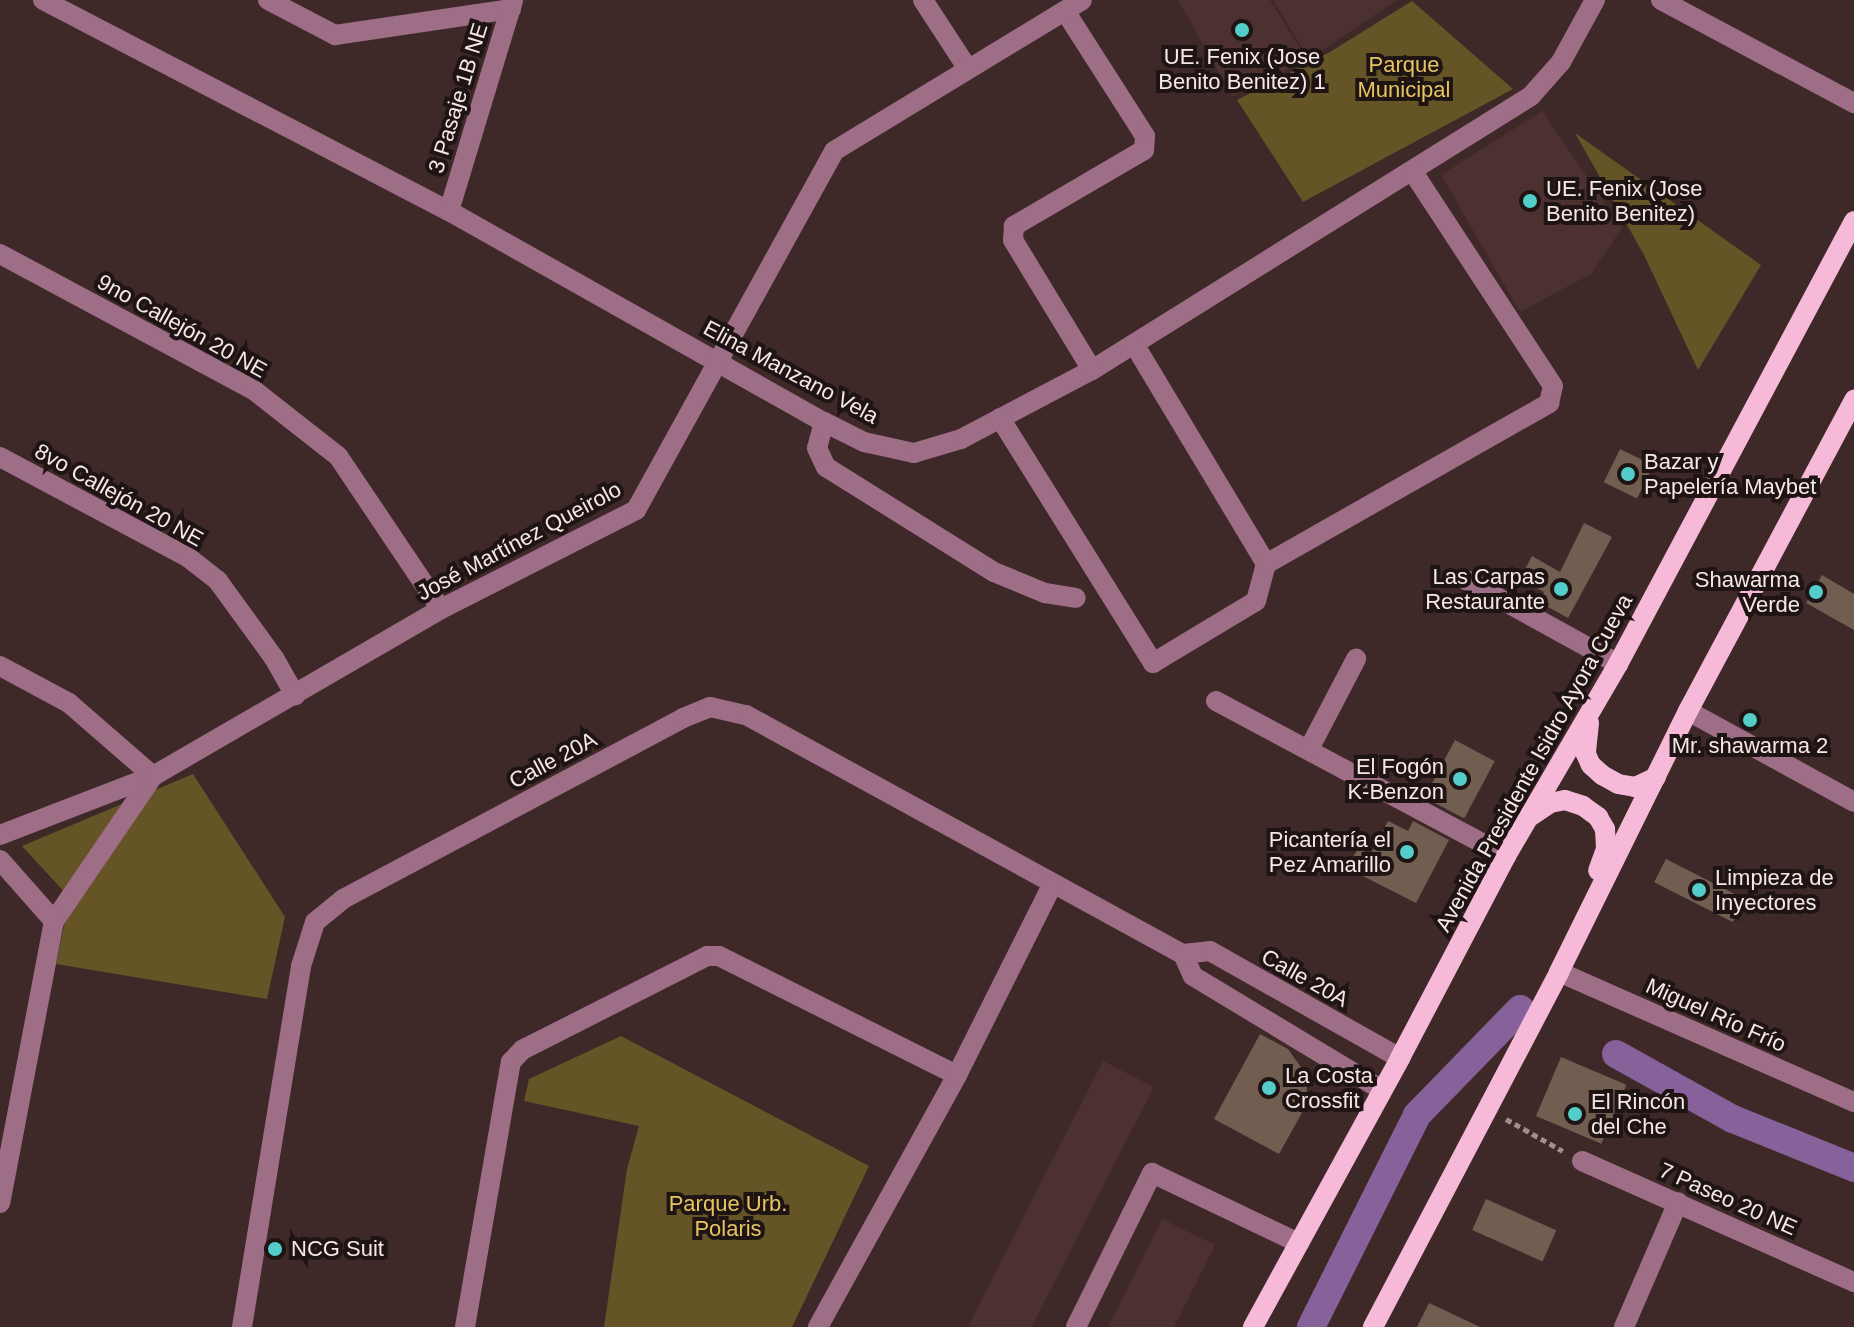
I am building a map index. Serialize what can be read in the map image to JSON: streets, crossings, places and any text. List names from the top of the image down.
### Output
{
  "streets": {
    "main road": ["Avenida Presidente Isidro Ayora Cueva"],
    "street": [
      "3 Pasaje 1B NE",
      "9no Callejón 20 NE",
      "Elina Manzano Vela",
      "8vo Callejón 20 NE",
      "José Martínez Queirolo",
      "Calle 20A",
      "Miguel Río Frío",
      "7 Paseo 20 NE"
    ]
  },
  "crossings": [
    ["3 Pasaje 1B NE", "Elina Manzano Vela"],
    ["9no Callejón 20 NE", "José Martínez Queirolo"],
    ["Elina Manzano Vela", "José Martínez Queirolo"],
    ["8vo Callejón 20 NE", "José Martínez Queirolo"],
    ["Calle 20A", "Avenida Presidente Isidro Ayora Cueva"]
  ],
  "parks": ["Parque Municipal", "Parque Urb. Polaris"],
  "places": [
    "UE. Fenix (Jose Benito Benitez) 1",
    "UE. Fenix (Jose Benito Benitez)",
    "Bazar y Papelería Maybet",
    "Las Carpas Restaurante",
    "Shawarma Verde",
    "Mr. shawarma 2",
    "El Fogón K-Benzon",
    "Picantería el Pez Amarillo",
    "Limpieza de Inyectores",
    "La Costa Crossfit",
    "El Rincón del Che",
    "NCG Suit"
  ]
}
